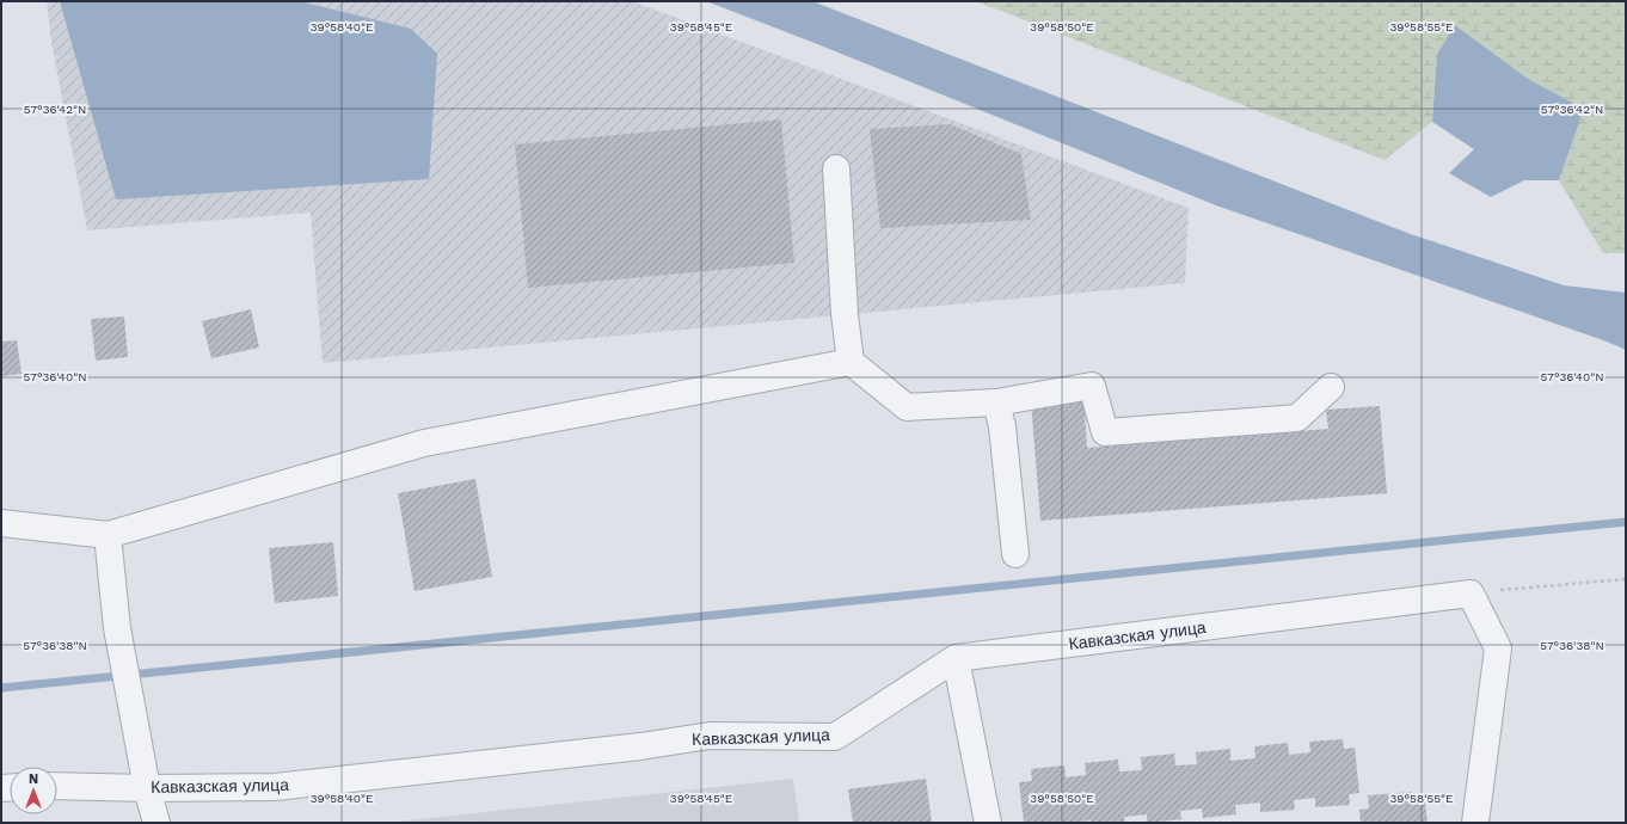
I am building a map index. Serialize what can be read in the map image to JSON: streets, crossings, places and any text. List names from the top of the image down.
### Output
{
  "streets": {
    "street": ["Кавказская улица"]
  },
  "north": "top",
  "coordinates": [
    "39°58'40\"E",
    "39°58'45\"E",
    "39°58'50\"E",
    "39°58'55\"E",
    "57°36'42\"N",
    "57°36'40\"N",
    "57°36'38\"N"
  ]
}
